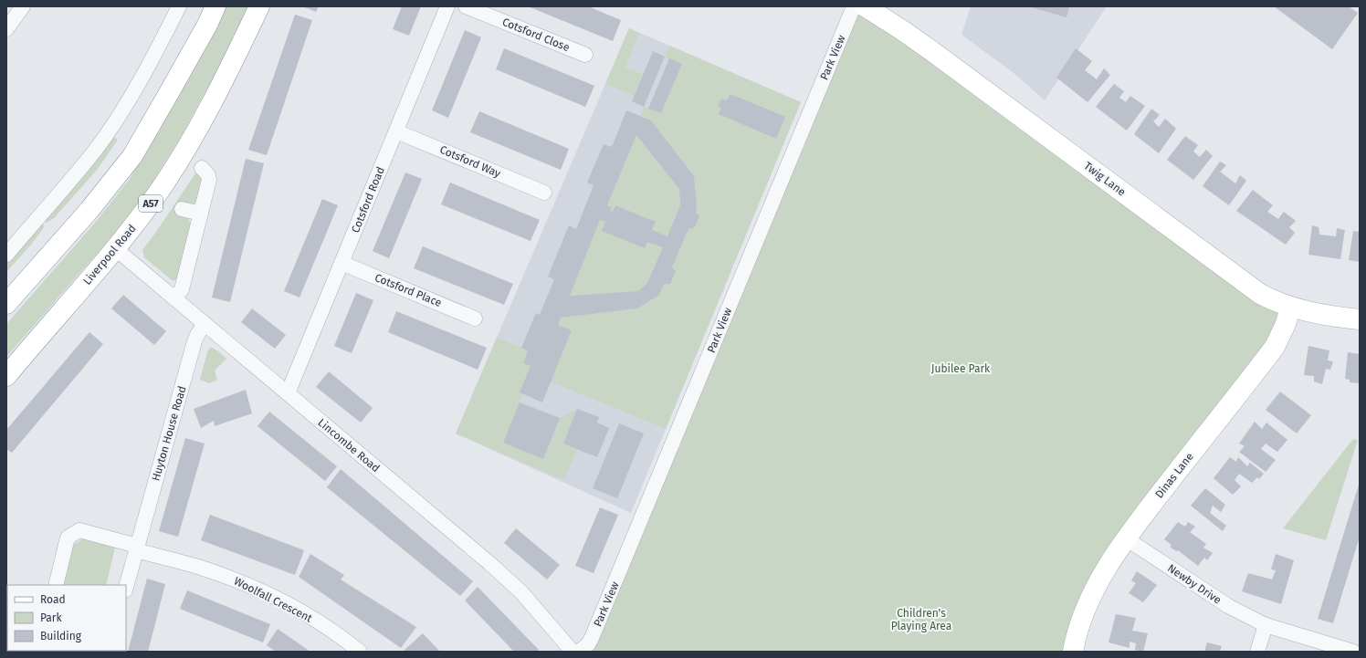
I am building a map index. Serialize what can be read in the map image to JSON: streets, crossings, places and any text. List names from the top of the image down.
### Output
{
  "streets": {
    "main road": [
      "Twig Lane",
      "A57",
      "Liverpool Road",
      "Dinas Lane"
    ],
    "street": [
      "Cotsford Close",
      "Park View",
      "Cotsford Way",
      "Cotsford Road",
      "Cotsford Place",
      "Huyton House Road",
      "Lincombe Road",
      "Newby Drive",
      "Woolfall Crescent"
    ]
  },
  "crossings": [
    ["Cotsford Way", "Cotsford Road"],
    ["Twig Lane", "Dinas Lane"],
    ["Cotsford Road", "Cotsford Place"],
    ["Cotsford Road", "Lincombe Road"],
    ["Liverpool Road", "Lincombe Road"],
    ["Huyton House Road", "Lincombe Road"],
    ["Huyton House Road", "Woolfall Crescent"],
    ["Dinas Lane", "Newby Drive"]
  ],
  "parks": ["Jubilee Park", "Children's Playing Area"],
  "legend": ["Road", "Park", "Building"]
}
